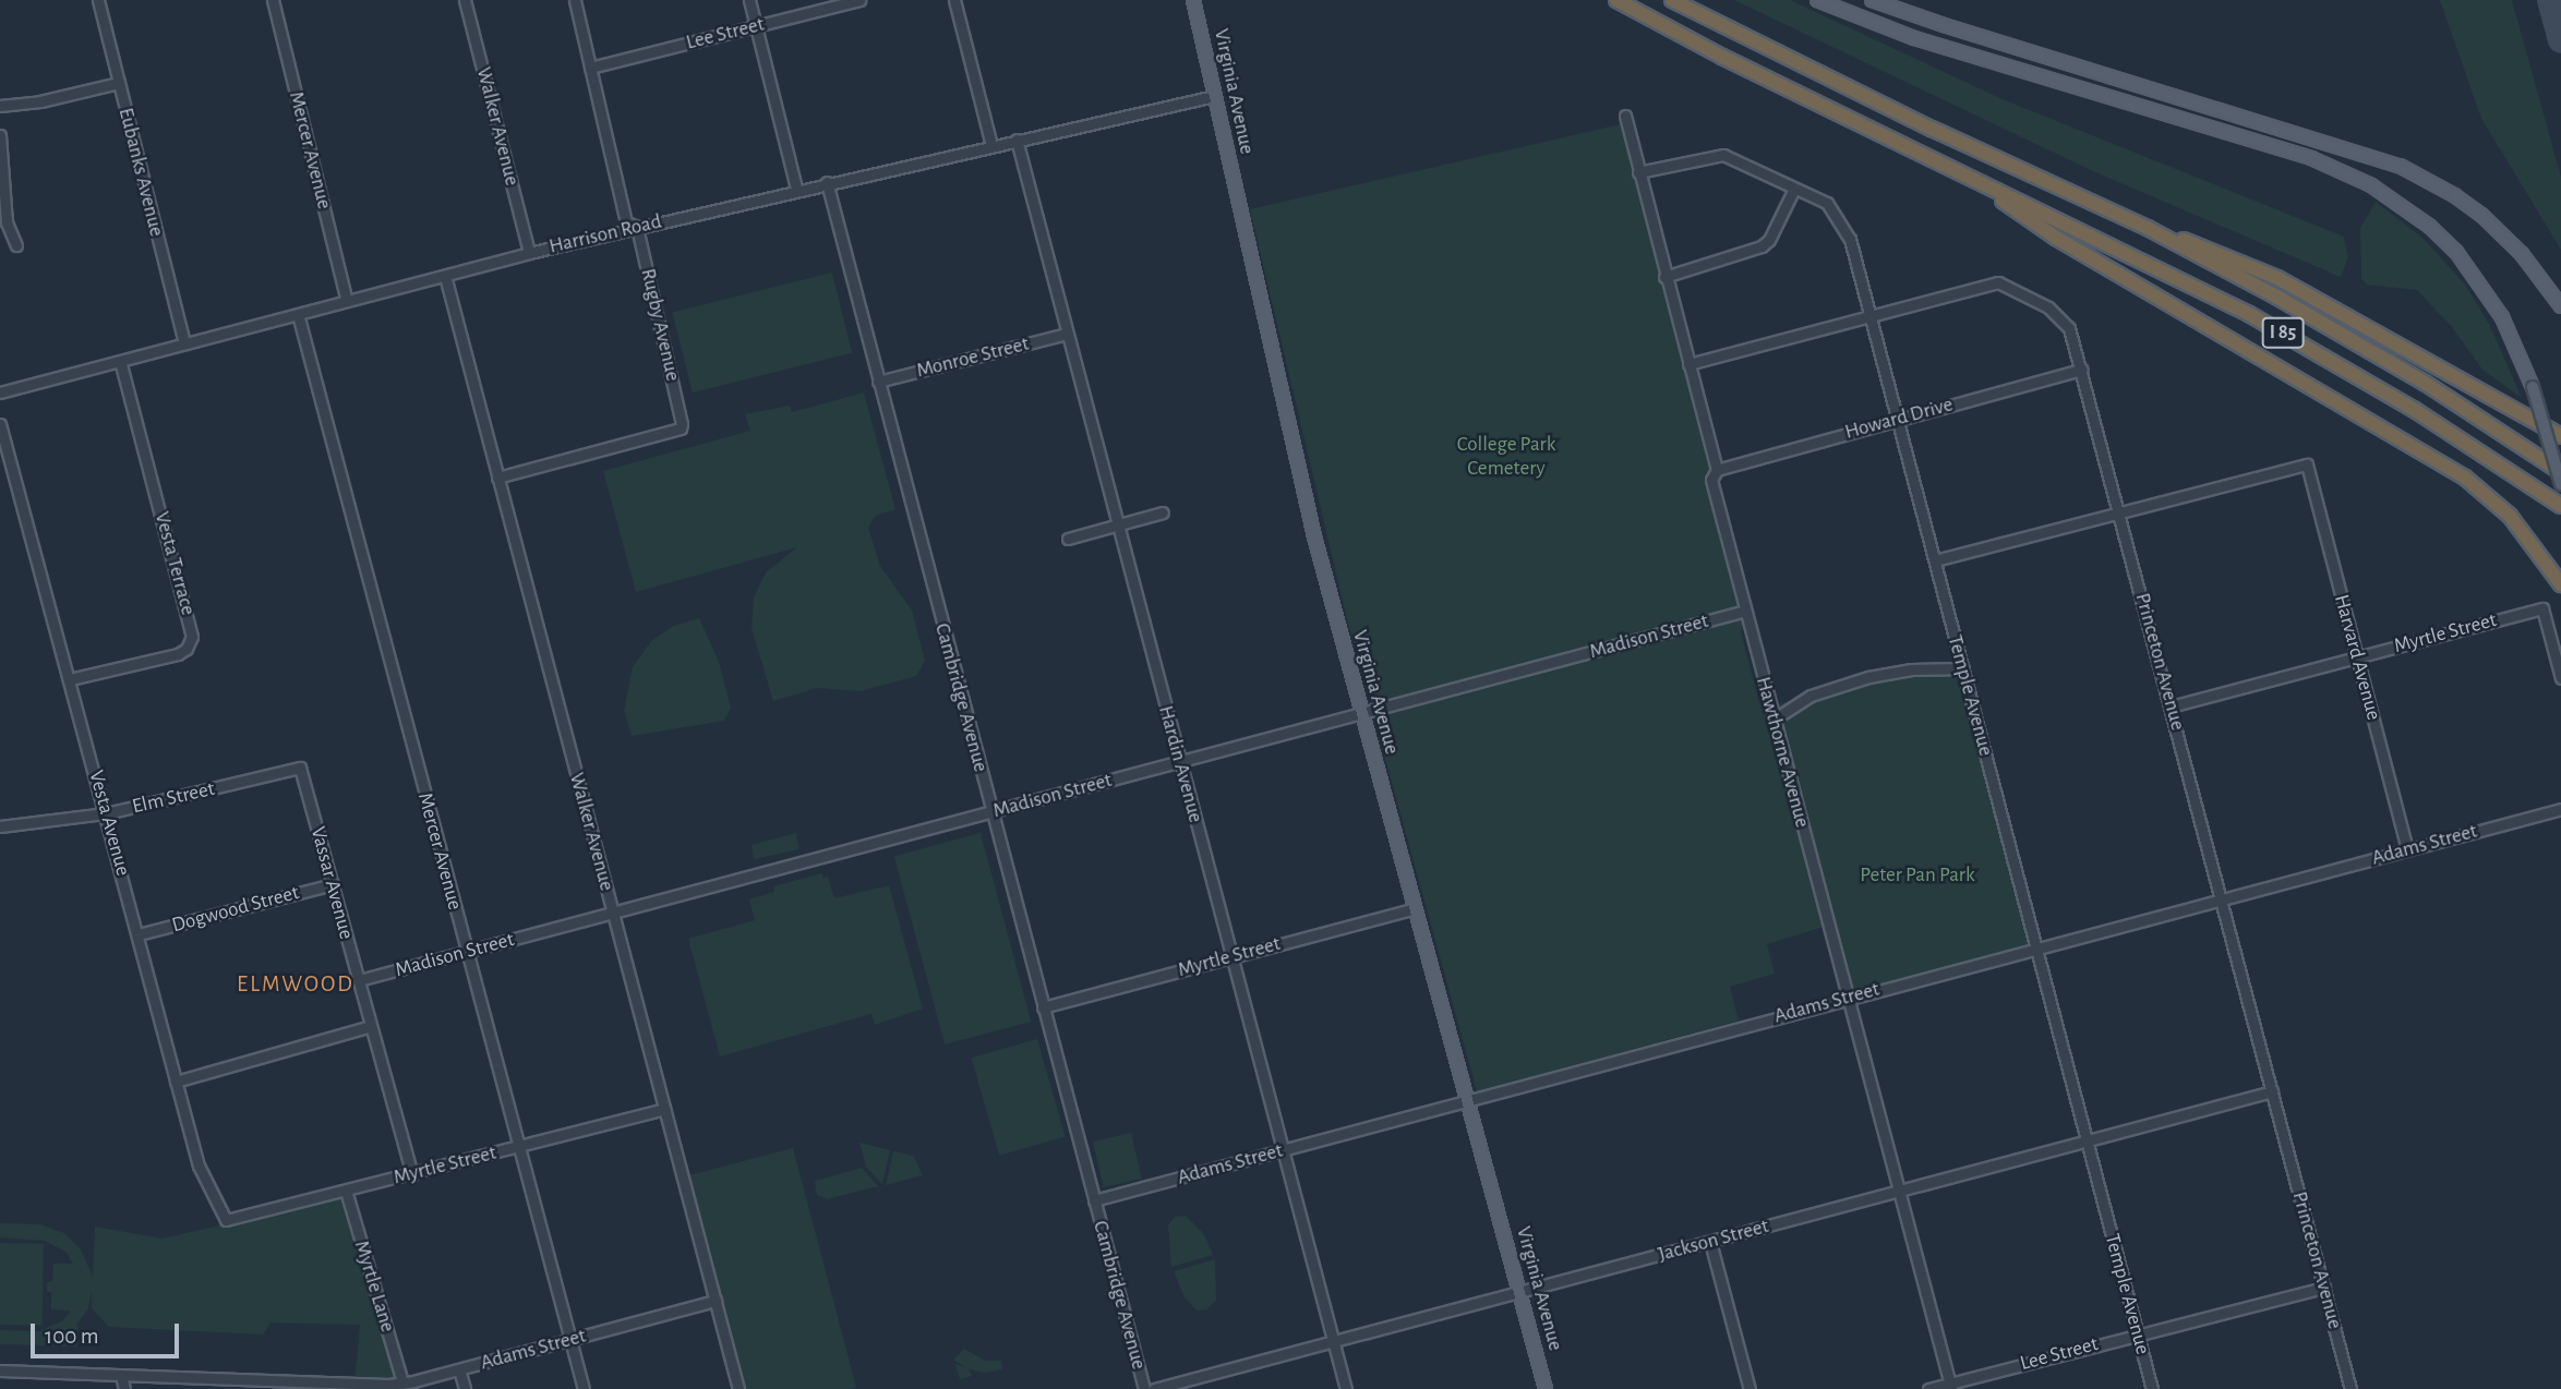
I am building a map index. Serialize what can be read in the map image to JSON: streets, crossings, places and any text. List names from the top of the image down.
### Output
{
  "streets": {
    "highway": ["I 85"],
    "main road": ["Virginia Avenue"],
    "street": [
      "Lee Street",
      "Walker Avenue",
      "Mercer Avenue",
      "Eubanks Avenue",
      "Harrison Road",
      "Rugby Avenue",
      "Monroe Street",
      "Howard Drive",
      "Vesta Terrace",
      "Myrtle Street",
      "Madison Street",
      "Harvard Avenue",
      "Princeton Avenue",
      "Temple Avenue",
      "Cambridge Avenue",
      "Hawthorne Avenue",
      "Hardin Avenue",
      "Elm Street",
      "Vesta Avenue",
      "Adams Street",
      "Vassar Avenue",
      "Dogwood Street",
      "Jackson Street",
      "Myrtle Lane"
    ]
  },
  "crossings": [
    ["Lee Street", "Rugby Avenue"],
    ["Lee Street", "Princeton Avenue"],
    ["Lee Street", "Temple Avenue"],
    ["Lee Street", "Hawthorne Avenue"],
    ["Virginia Avenue", "Harrison Road"],
    ["Virginia Avenue", "Myrtle Street"],
    ["Virginia Avenue", "Madison Street"],
    ["Virginia Avenue", "Adams Street"],
    ["Virginia Avenue", "Jackson Street"],
    ["Walker Avenue", "Harrison Road"],
    ["Walker Avenue", "Rugby Avenue"],
    ["Walker Avenue", "Myrtle Street"],
    ["Walker Avenue", "Madison Street"],
    ["Walker Avenue", "Adams Street"],
    ["Mercer Avenue", "Harrison Road"],
    ["Mercer Avenue", "Myrtle Street"],
    ["Mercer Avenue", "Madison Street"],
    ["Mercer Avenue", "Adams Street"],
    ["Eubanks Avenue", "Harrison Road"],
    ["Harrison Road", "Rugby Avenue"],
    ["Harrison Road", "Vesta Terrace"],
    ["Harrison Road", "Cambridge Avenue"],
    ["Harrison Road", "Hardin Avenue"],
    ["Monroe Street", "Cambridge Avenue"],
    ["Monroe Street", "Hardin Avenue"],
    ["Howard Drive", "Princeton Avenue"],
    ["Howard Drive", "Temple Avenue"],
    ["Howard Drive", "Hawthorne Avenue"],
    ["Vesta Terrace", "Vesta Avenue"],
    ["Myrtle Street", "Harvard Avenue"],
    ["Myrtle Street", "Princeton Avenue"],
    ["Myrtle Street", "Cambridge Avenue"],
    ["Myrtle Street", "Hardin Avenue"],
    ["Myrtle Street", "Vesta Avenue"],
    ["Myrtle Street", "Vassar Avenue"],
    ["Myrtle Street", "Myrtle Lane"],
    ["Madison Street", "Cambridge Avenue"],
    ["Madison Street", "Hawthorne Avenue"],
    ["Madison Street", "Hardin Avenue"],
    ["Madison Street", "Vassar Avenue"],
    ["Harvard Avenue", "Princeton Avenue"],
    ["Harvard Avenue", "Adams Street"],
    ["Princeton Avenue", "Temple Avenue"],
    ["Princeton Avenue", "Hawthorne Avenue"],
    ["Princeton Avenue", "Adams Street"],
    ["Princeton Avenue", "Jackson Street"],
    ["Temple Avenue", "Hawthorne Avenue"],
    ["Temple Avenue", "Adams Street"],
    ["Temple Avenue", "Jackson Street"],
    ["Cambridge Avenue", "Adams Street"],
    ["Hawthorne Avenue", "Adams Street"],
    ["Hawthorne Avenue", "Jackson Street"],
    ["Hardin Avenue", "Adams Street"],
    ["Hardin Avenue", "Jackson Street"],
    ["Elm Street", "Vesta Avenue"],
    ["Elm Street", "Vassar Avenue"],
    ["Vesta Avenue", "Dogwood Street"],
    ["Adams Street", "Myrtle Lane"],
    ["Vassar Avenue", "Dogwood Street"]
  ],
  "districts": ["ELMWOOD"],
  "parks": ["College Park Cemetery", "Peter Pan Park"],
  "scale_bar": "100 m"
}
